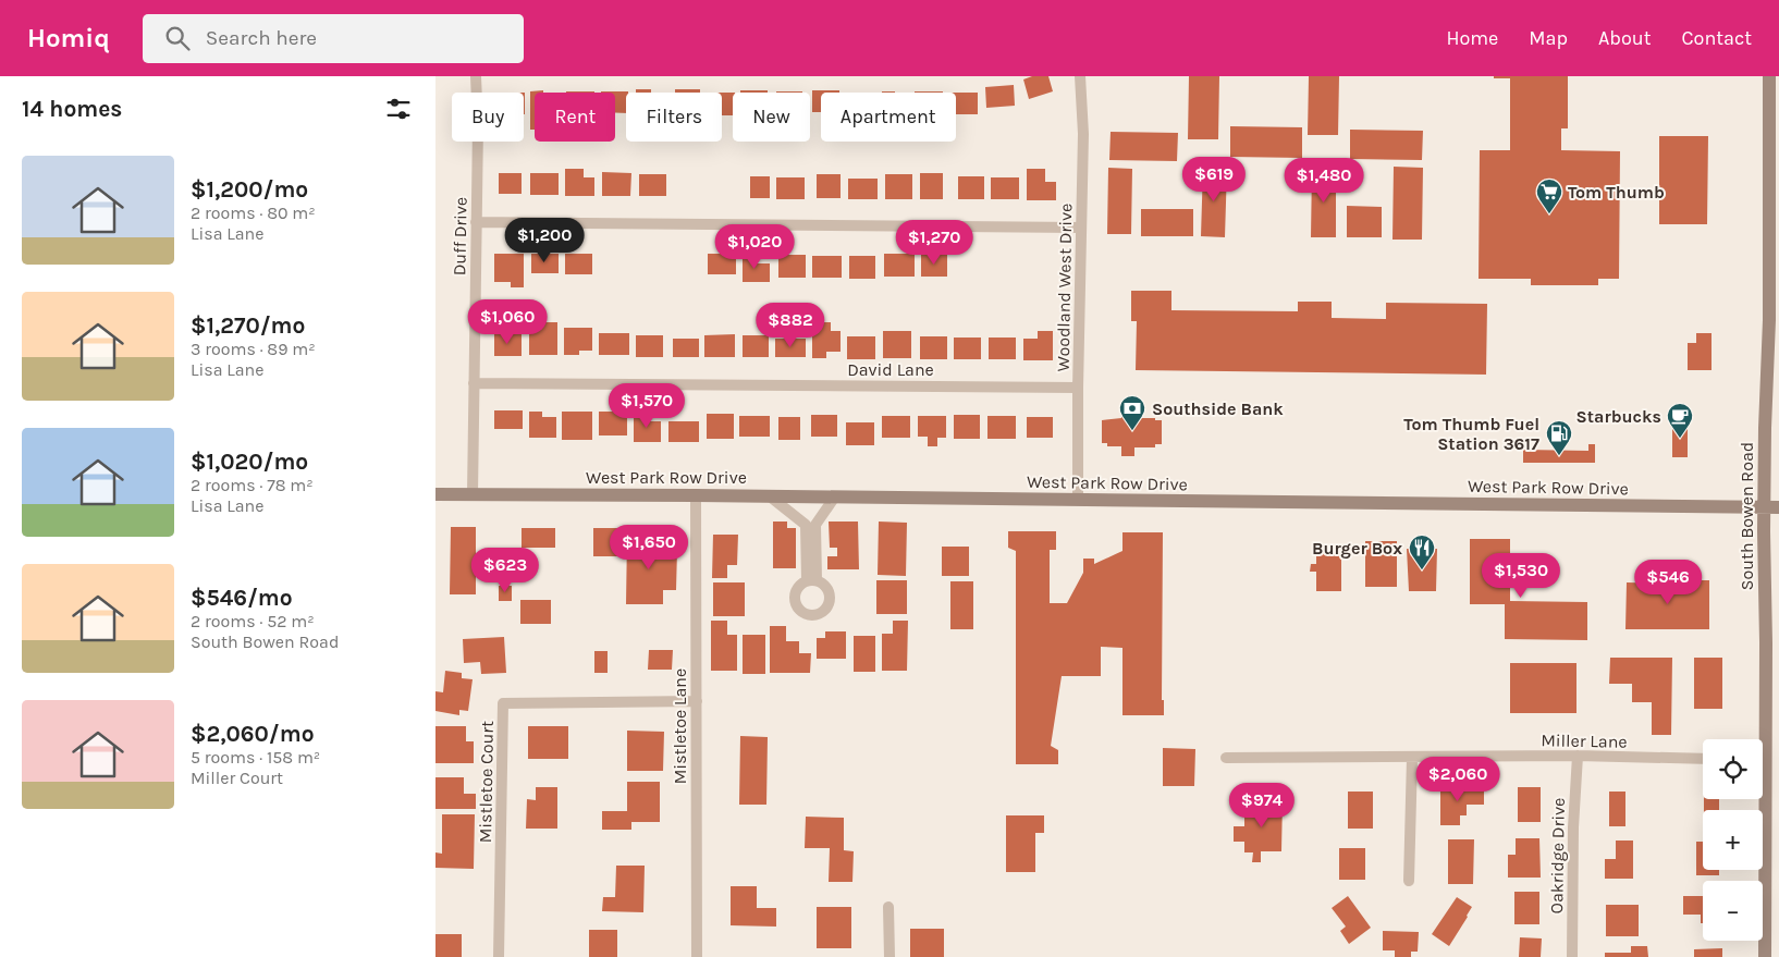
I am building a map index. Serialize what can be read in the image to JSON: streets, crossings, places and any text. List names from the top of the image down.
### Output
{
  "streets": {
    "main road": ["West Park Row Drive", "South Bowen Road"],
    "street": [
      "Duff Drive",
      "Woodland West Drive",
      "David Lane",
      "Mistletoe Lane",
      "Miller Lane",
      "Mistletoe Court",
      "Oakridge Drive"
    ]
  },
  "crossings": [
    ["Duff Drive", "David Lane"],
    ["Duff Drive", "West Park Row Drive"],
    ["Woodland West Drive", "David Lane"],
    ["Woodland West Drive", "West Park Row Drive"],
    ["West Park Row Drive", "South Bowen Road"],
    ["West Park Row Drive", "Mistletoe Lane"],
    ["Mistletoe Lane", "Mistletoe Court"],
    ["Miller Lane", "Oakridge Drive"]
  ],
  "places": {
    "supermarket": ["Tom Thumb"],
    "bank": ["Southside Bank"],
    "cafe": ["Starbucks"],
    "fuel station": ["Tom Thumb Fuel Station 3617"],
    "restaurant": ["Burger Box"]
  },
  "page": {
    "header": "Homiq",
    "search": "Search here",
    "nav": [
      "Home",
      "Map",
      "About",
      "Contact"
    ],
    "heading": "14 homes",
    "chip": [
      "Buy",
      "Rent",
      "Filters",
      "New",
      "Apartment"
    ],
    "list": [
      {
        "name": "$1,200/mo",
        "note": "2 rooms · 80 m² · Lisa Lane"
      },
      {
        "name": "$1,270/mo",
        "note": "3 rooms · 89 m² · Lisa Lane"
      },
      {
        "name": "$1,020/mo",
        "note": "2 rooms · 78 m² · Lisa Lane"
      },
      {
        "name": "$546/mo",
        "note": "2 rooms · 52 m² · South Bowen Road"
      },
      {
        "name": "$2,060/mo",
        "note": "5 rooms · 158 m² · Miller Court"
      }
    ],
    "price": [
      "$619",
      "$1,480",
      "$1,200",
      "$1,270",
      "$1,020",
      "$1,060",
      "$882",
      "$1,570",
      "$1,650",
      "$623",
      "$1,530",
      "$546",
      "$2,060",
      "$974"
    ],
    "map_buttons": ["+", "−"]
  }
}
